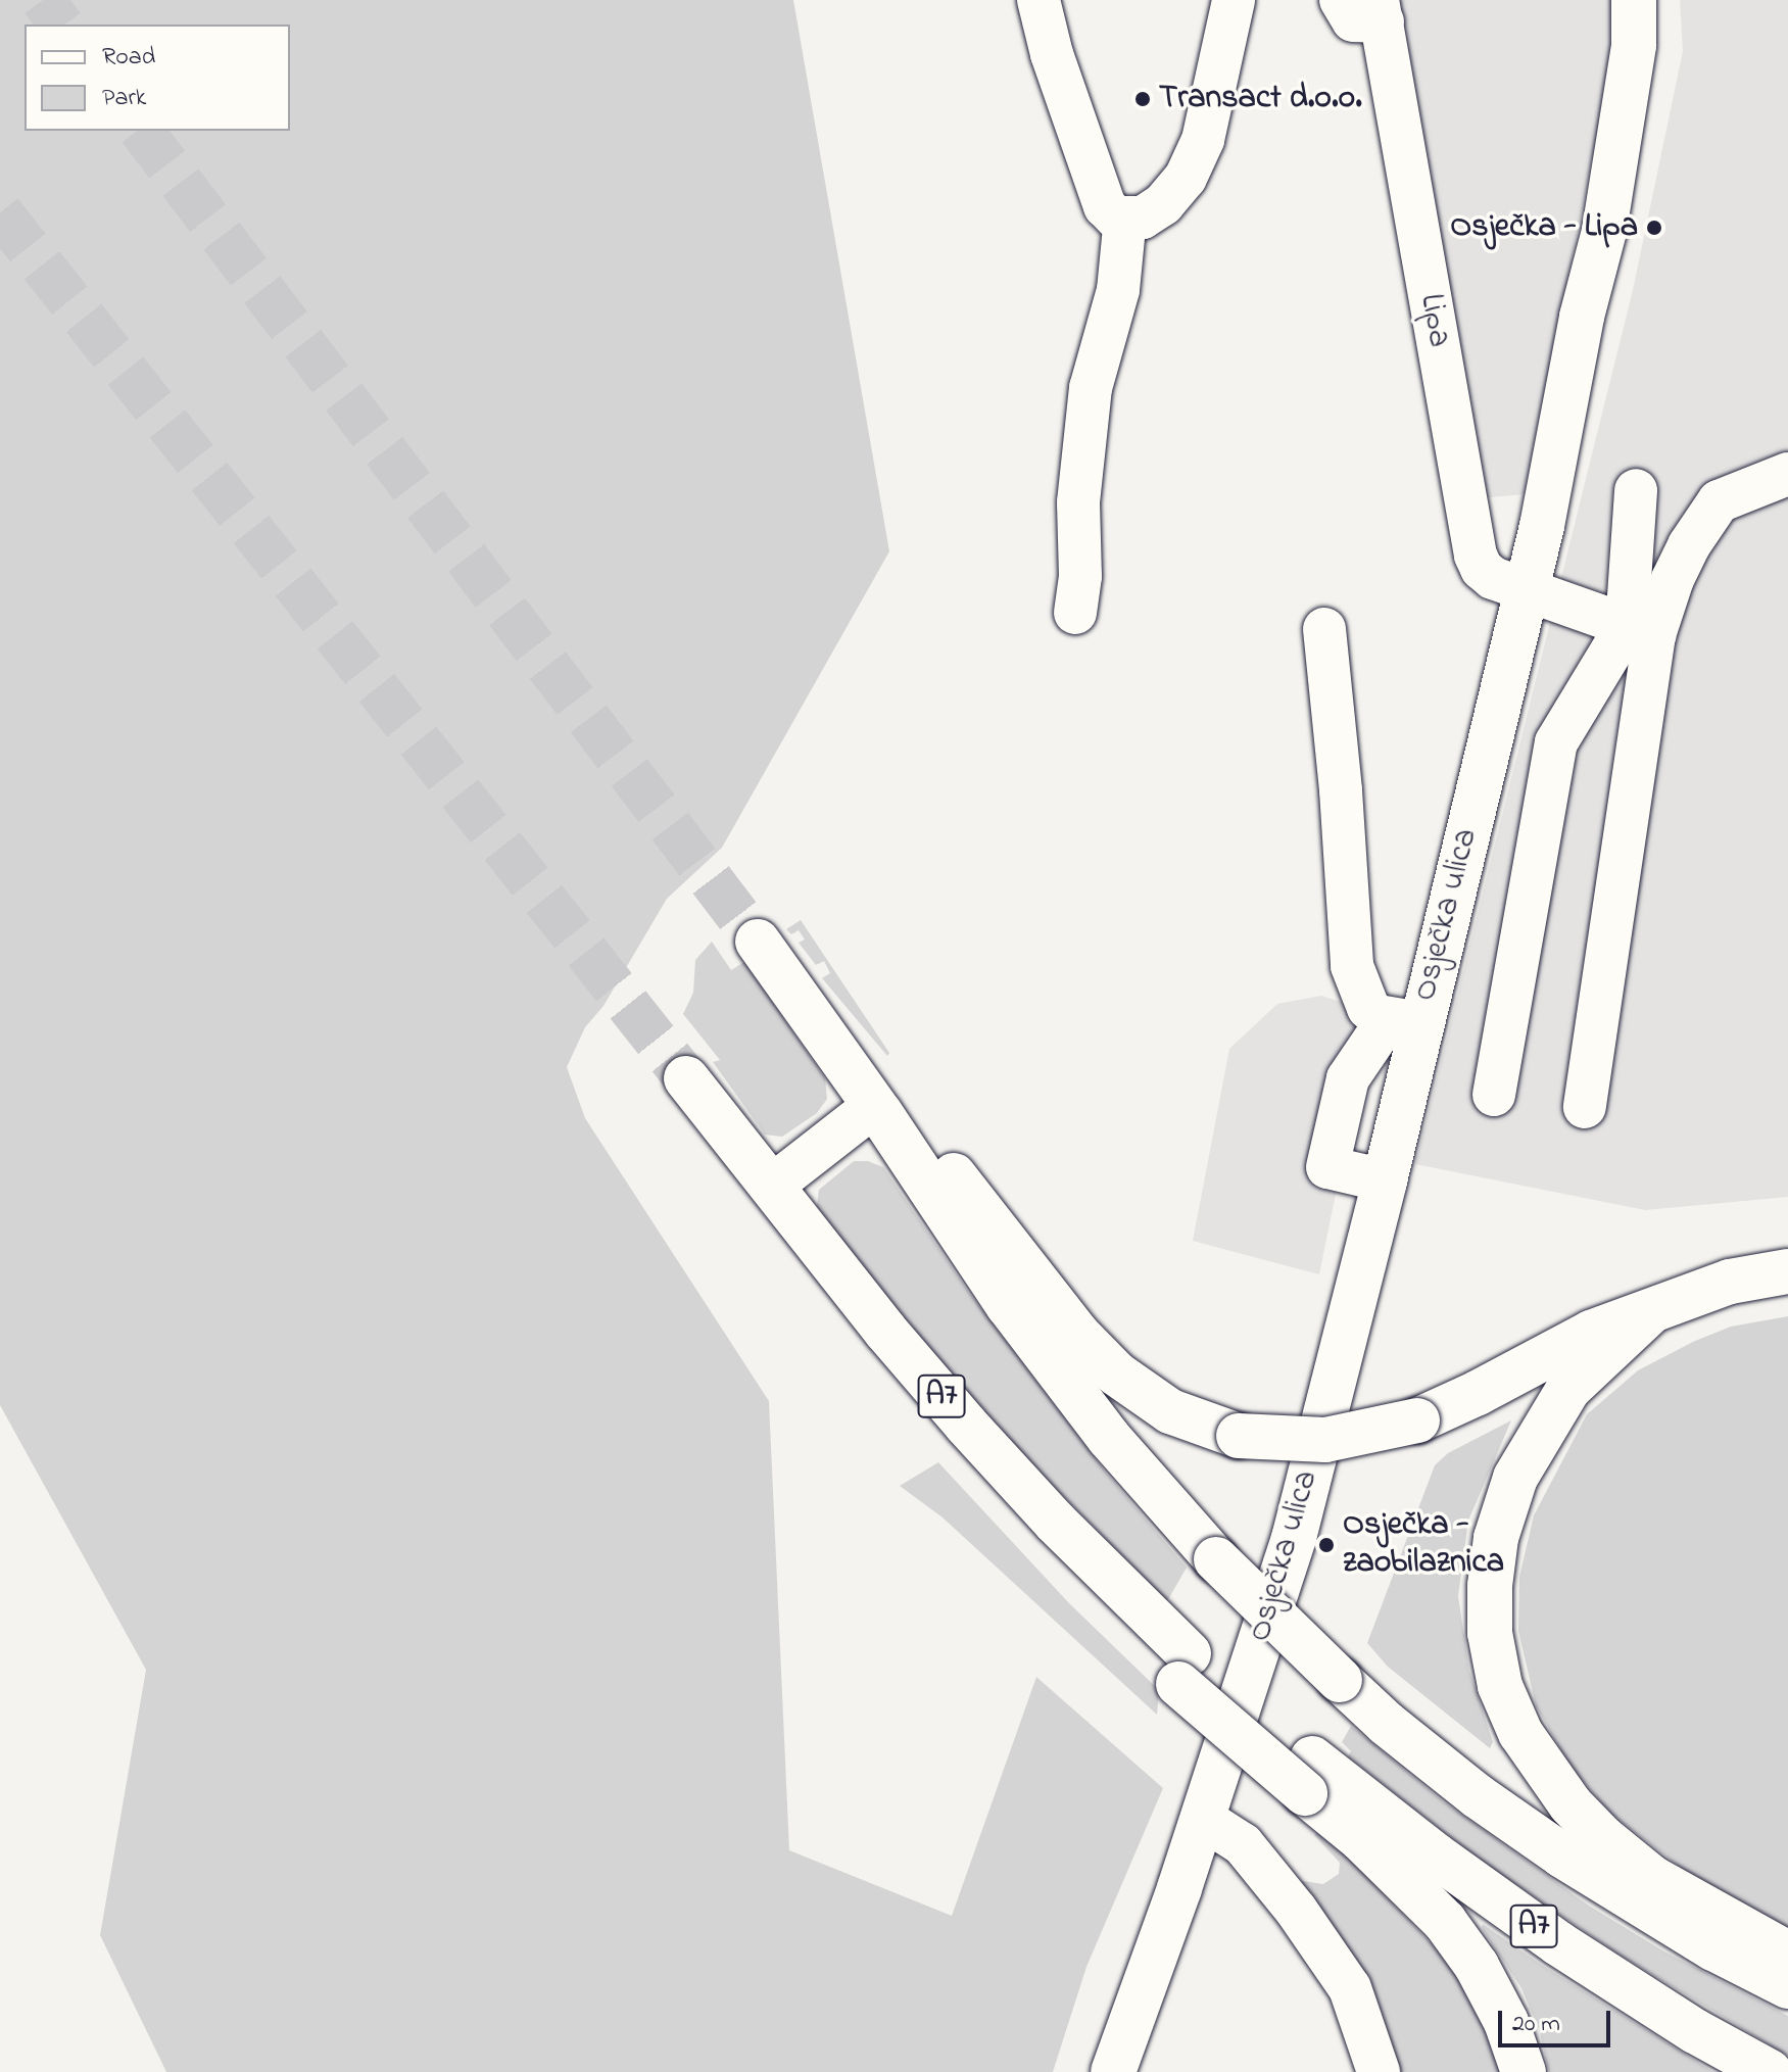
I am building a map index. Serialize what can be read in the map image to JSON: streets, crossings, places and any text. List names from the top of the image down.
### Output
{
  "streets": {
    "main road": ["Osječka ulica", "A7"],
    "street": ["Lipa"]
  },
  "crossings": [
    ["Lipa", "Osječka ulica"]
  ],
  "places": ["Transact d.o.o.", "Osječka - Lipa", "Osječka - zaobilaznica"],
  "legend": ["Road", "Park"],
  "scale_bar": "20 m"
}
